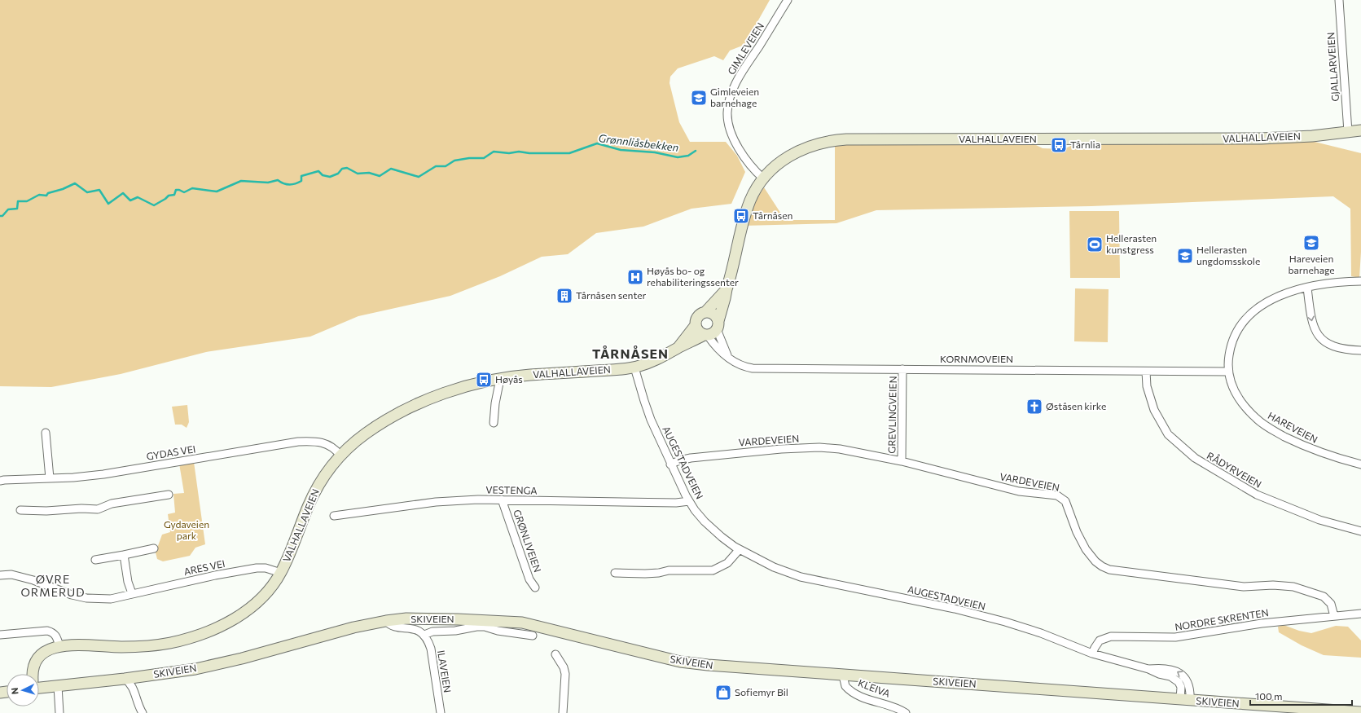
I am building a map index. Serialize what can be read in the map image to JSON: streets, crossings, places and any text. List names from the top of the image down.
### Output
{
  "streets": {
    "street": [
      "GIMLEVEIEN",
      "GJALLARVEIEN",
      "VALHALLAVEIEN",
      "KORNMOVEIEN",
      "GREVLINGVEIEN",
      "HAREVEIEN",
      "VARDEVEIEN",
      "GYDAS VEI",
      "AUGESTADVEIEN",
      "RÅDYRVEIEN",
      "VESTENGA",
      "GRØNLIVEIEN",
      "ARES VEI",
      "SKIVEIEN",
      "NORDRE SKRENTEN",
      "ILAVEIEN",
      "KLEIVA"
    ]
  },
  "crossings": [
    ["GIMLEVEIEN", "VALHALLAVEIEN"],
    ["GJALLARVEIEN", "VALHALLAVEIEN"],
    ["VALHALLAVEIEN", "KORNMOVEIEN"],
    ["VALHALLAVEIEN", "GYDAS VEI"],
    ["VALHALLAVEIEN", "AUGESTADVEIEN"],
    ["VALHALLAVEIEN", "ARES VEI"],
    ["KORNMOVEIEN", "GREVLINGVEIEN"],
    ["KORNMOVEIEN", "HAREVEIEN"],
    ["KORNMOVEIEN", "RÅDYRVEIEN"],
    ["GREVLINGVEIEN", "VARDEVEIEN"],
    ["VARDEVEIEN", "AUGESTADVEIEN"],
    ["VARDEVEIEN", "NORDRE SKRENTEN"],
    ["AUGESTADVEIEN", "VESTENGA"],
    ["AUGESTADVEIEN", "SKIVEIEN"],
    ["AUGESTADVEIEN", "NORDRE SKRENTEN"],
    ["VESTENGA", "GRØNLIVEIEN"],
    ["SKIVEIEN", "KLEIVA"]
  ],
  "districts": ["TÅRNÅSEN", "ØVRE ORMERUD"],
  "water": ["Grønnliåsbekken"],
  "parks": ["Gydaveien park"],
  "places": {
    "school or university": ["Gimleveien barnehage", "Hareveien barnehage", "Hellerasten ungdomsskole"],
    "bus stop": ["Tårnlia", "Tårnåsen", "Høyås"],
    "sports": ["Hellerasten kunstgress"],
    "hospital": ["Høyås bo- og rehabiliteringssenter"],
    "building": ["Tårnåsen senter"],
    "church": ["Øståsen kirke"],
    "shop": ["Sofiemyr Bil"]
  },
  "scale_bar": "100 m",
  "north": "left"
}
